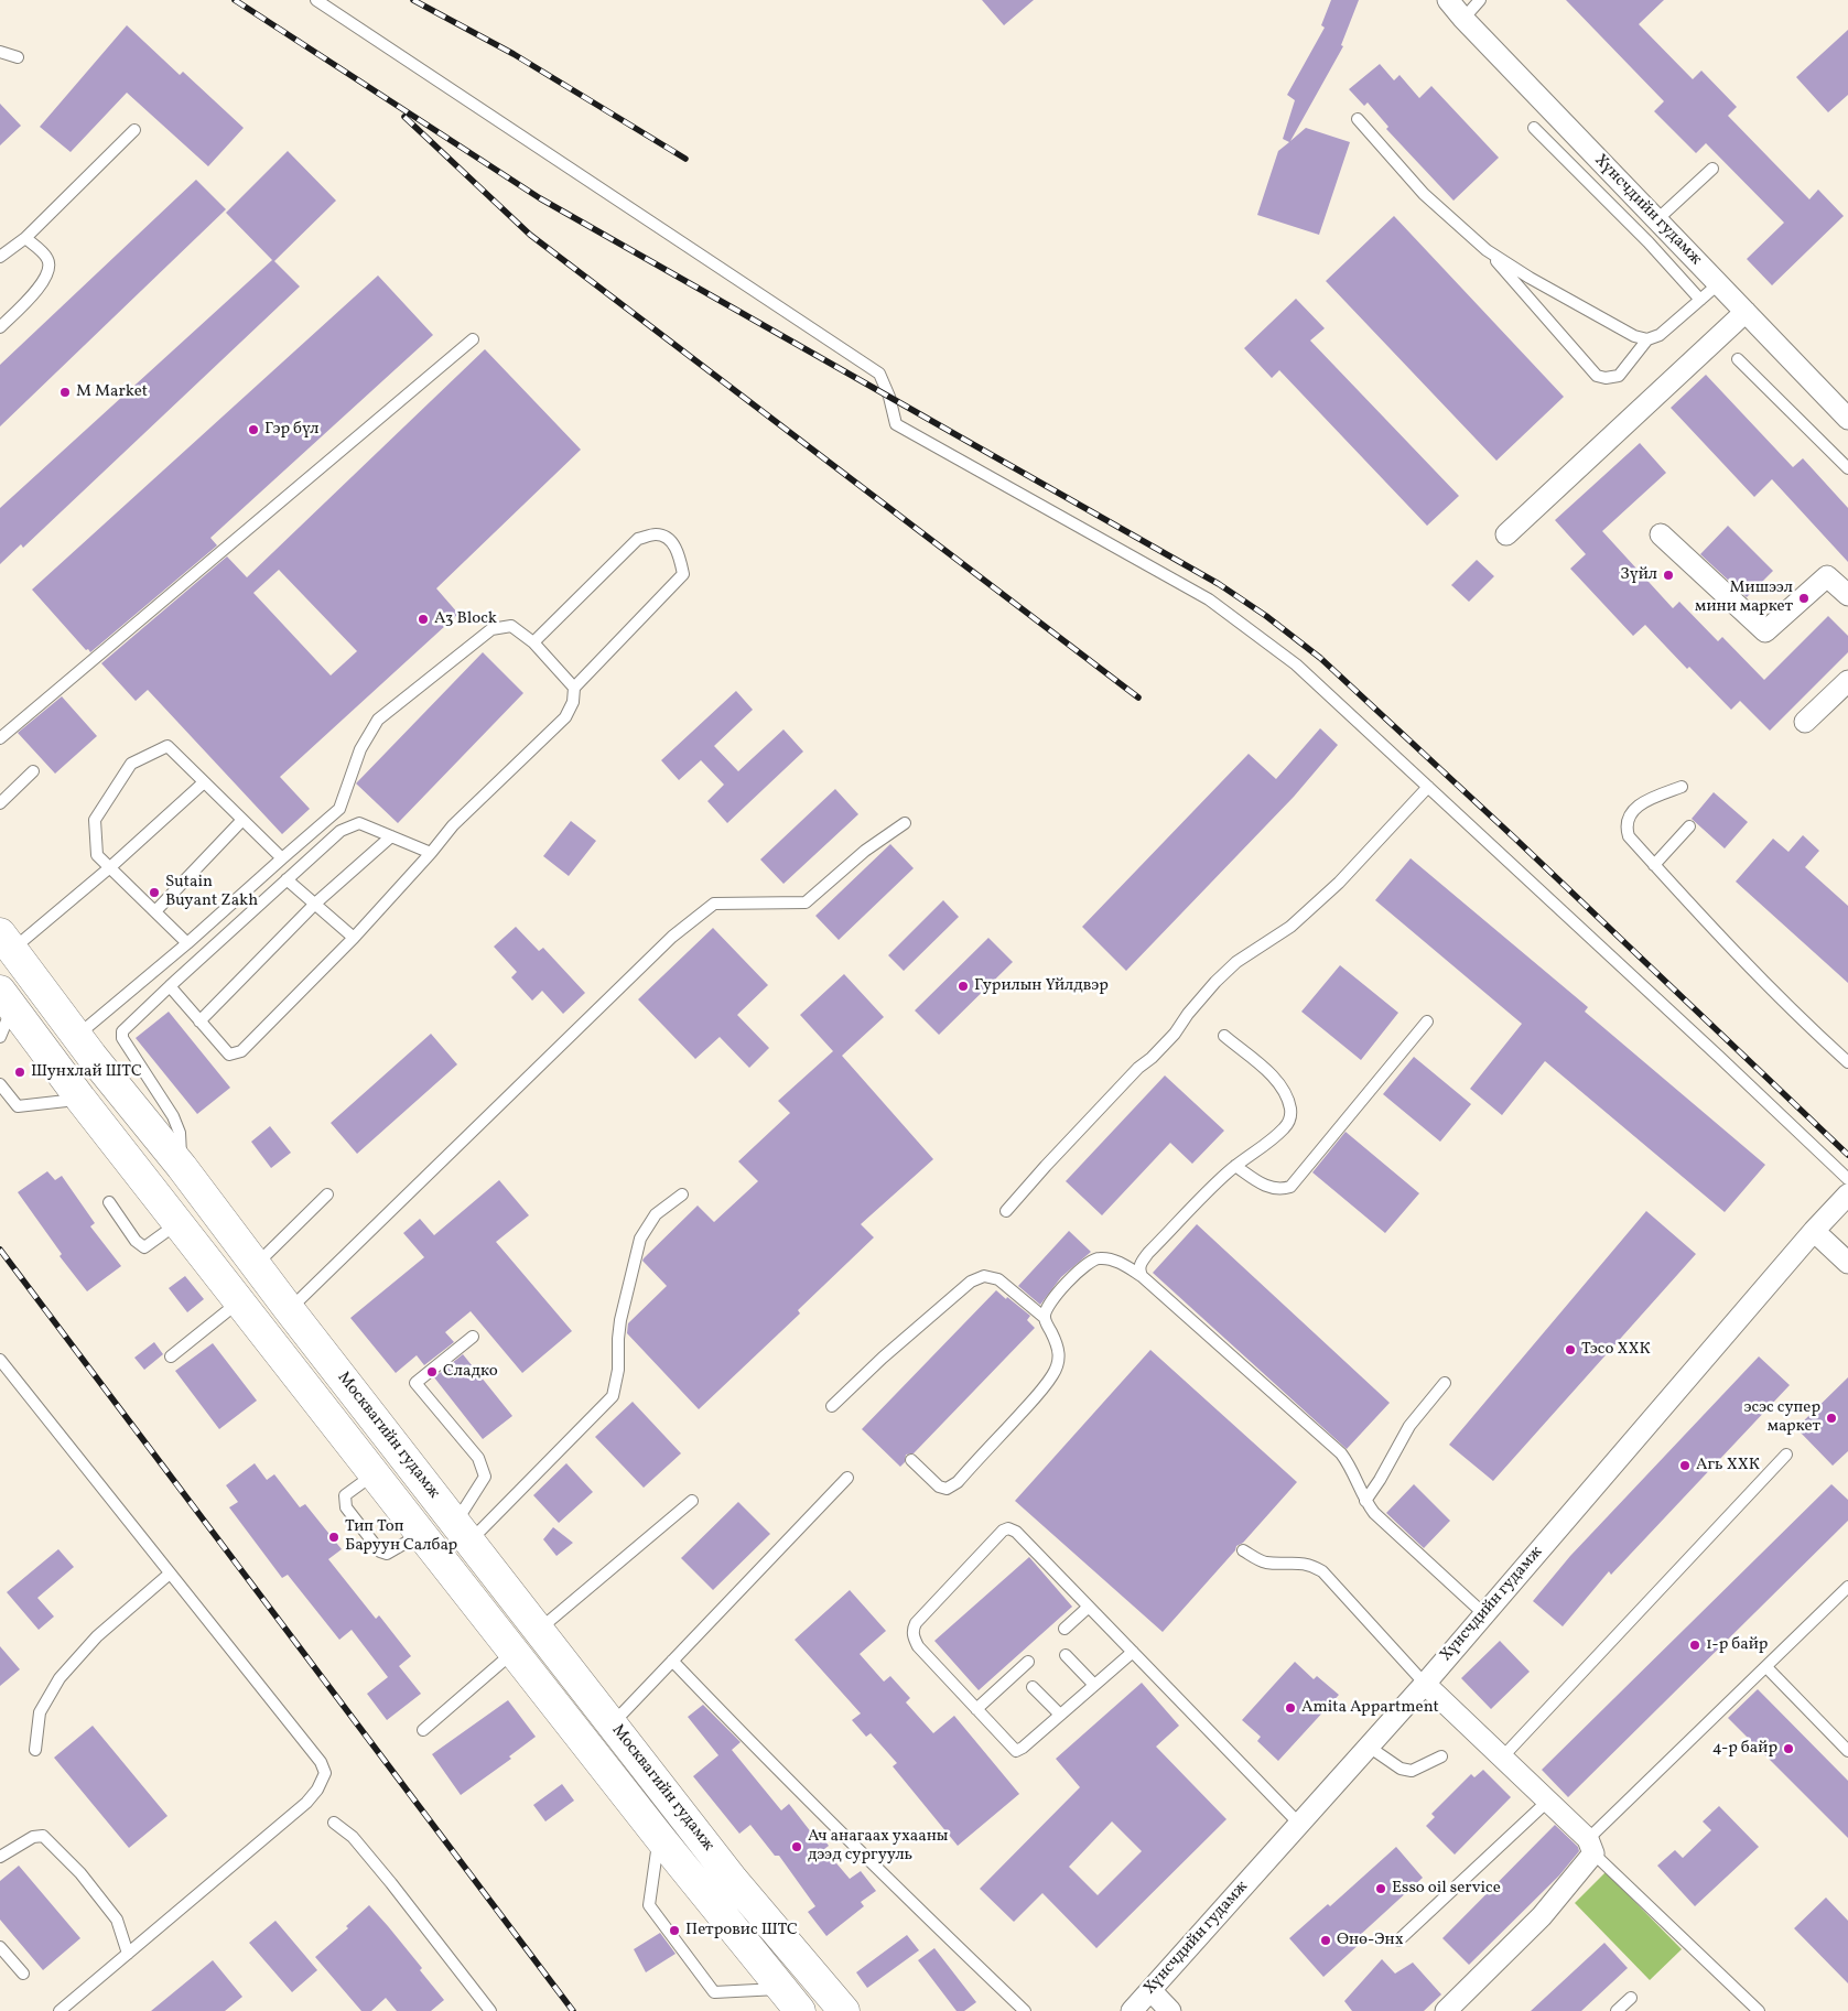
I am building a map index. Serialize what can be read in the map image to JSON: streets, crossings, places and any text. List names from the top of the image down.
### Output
{
  "streets": {
    "highway": ["Москвагийн гудамж"],
    "street": ["Хүнсчдийн гудамж"]
  },
  "places": [
    "М Market",
    "Гэр бүл",
    "Зүйл",
    "Мишээл мини маркет",
    "A3 Block",
    "Sutain Buyant Zakh",
    "Гурилын Үйлдвэр",
    "Шунхлай ШТС",
    "Тэсо ХХК",
    "Сладко",
    "эсэс супер маркет",
    "Агь ХХК",
    "Тип Топ Баруун Салбар",
    "1-р байр",
    "Amita Appartment",
    "4-р байр",
    "Ач анагаах ухааны дээд сургууль",
    "Esso oil service",
    "Петровис ШТС",
    "Өнө-Энх"
  ]
}
